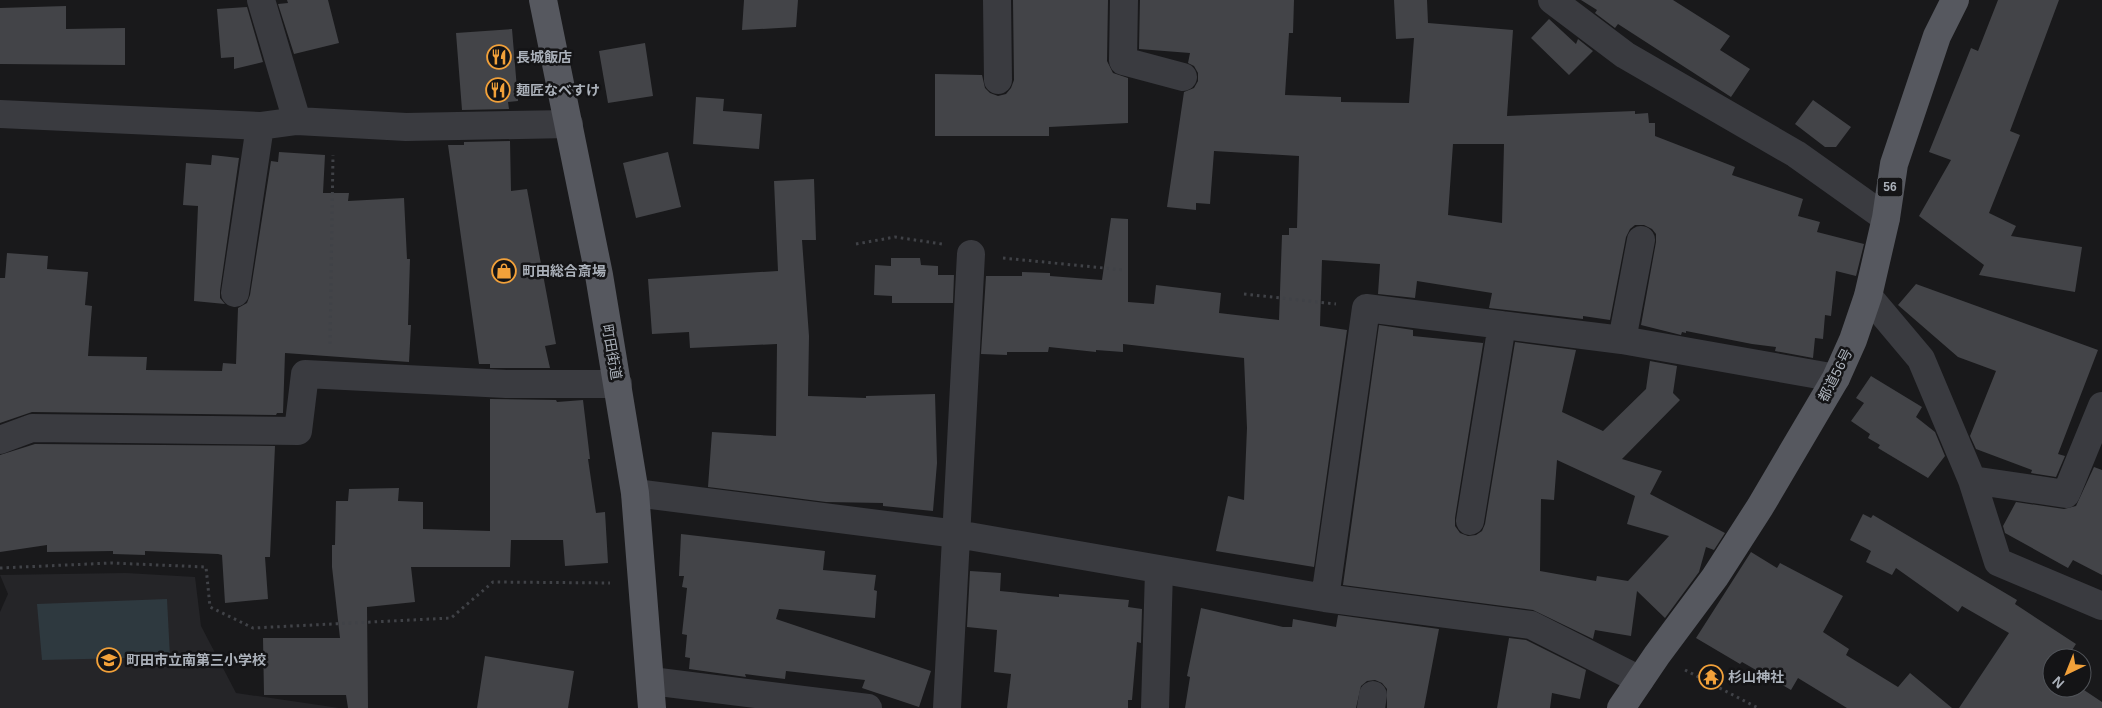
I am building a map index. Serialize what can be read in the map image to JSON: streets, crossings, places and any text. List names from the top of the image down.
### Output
{
  "streets": {
    "main road": ["56", "町田街道", "都道56号"]
  },
  "places": {
    "restaurant": ["長城飯店", "麺匠なべすけ"],
    "shop": ["町田総合斎場"],
    "school or university": ["町田市立南第三小学校"],
    "temple": ["杉山神社"]
  },
  "north": "bottom left"
}
